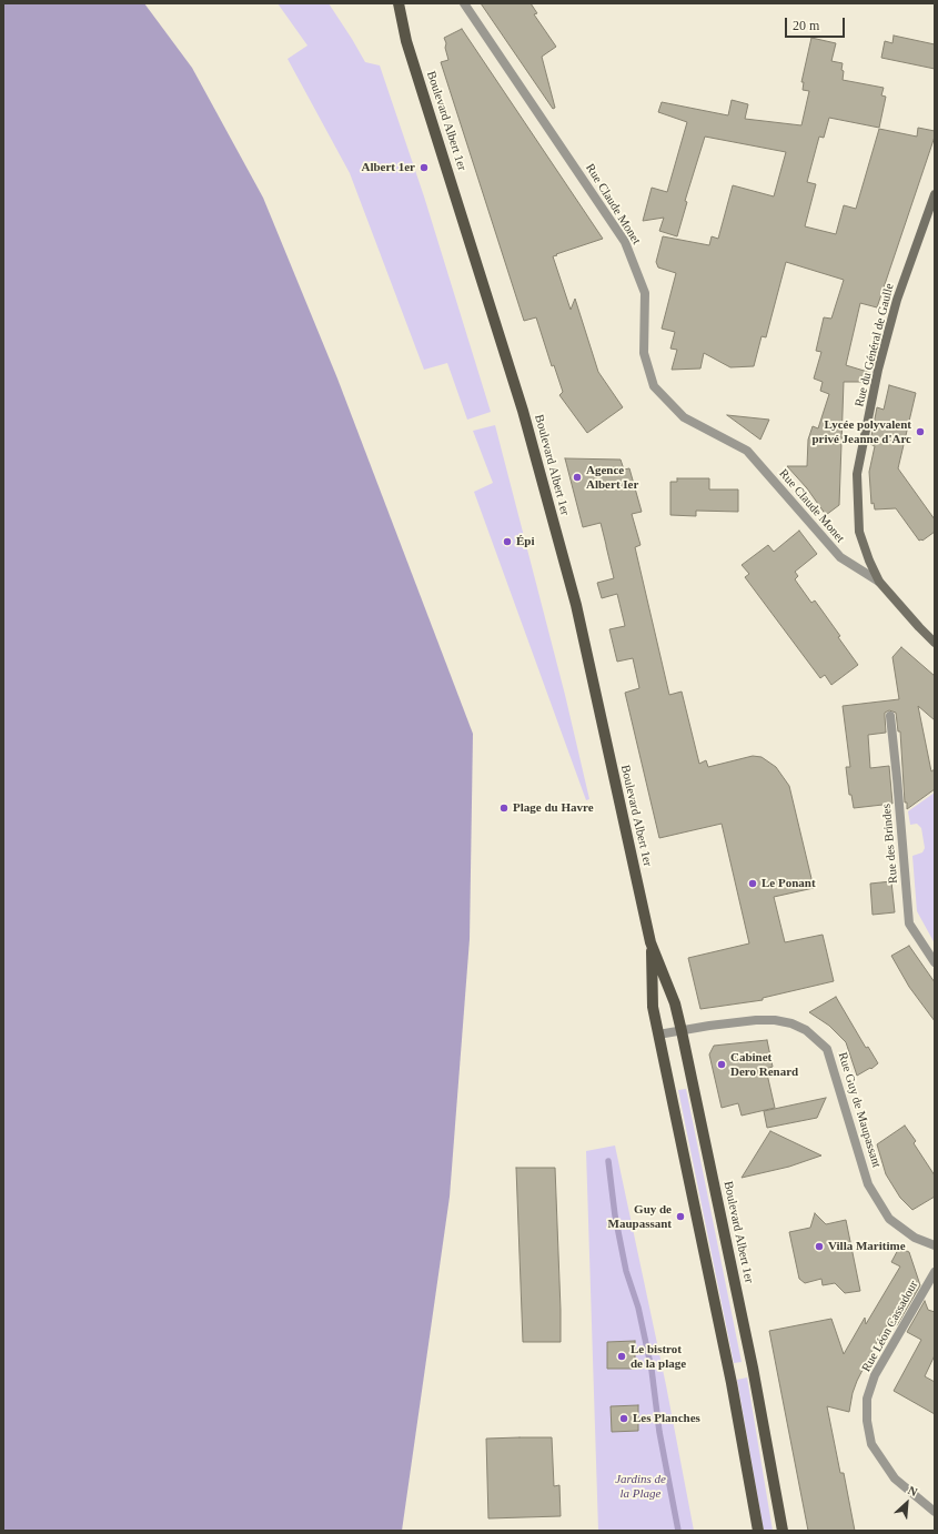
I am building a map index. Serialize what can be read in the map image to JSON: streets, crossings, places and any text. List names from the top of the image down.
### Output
{
  "streets": {
    "main road": ["Boulevard Albert 1er", "Rue du Général de Gaulle"],
    "street": [
      "Rue Claude Monet",
      "Rue des Brindes",
      "Rue Guy de Maupassant",
      "Rue Léon Cassadour"
    ]
  },
  "crossings": [
    ["Boulevard Albert 1er", "Rue Guy de Maupassant"],
    ["Rue Claude Monet", "Rue du Général de Gaulle"]
  ],
  "parks": ["Jardins de la Plage"],
  "places": [
    "Albert 1er",
    "Lycée polyvalent privé Jeanne d'Arc",
    "Agence Albert Ier",
    "Épi",
    "Plage du Havre",
    "Le Ponant",
    "Cabinet Dero Renard",
    "Guy de Maupassant",
    "Villa Maritime",
    "Le bistrot de la plage",
    "Les Planches"
  ],
  "scale_bar": "20 m",
  "north": "top right"
}
